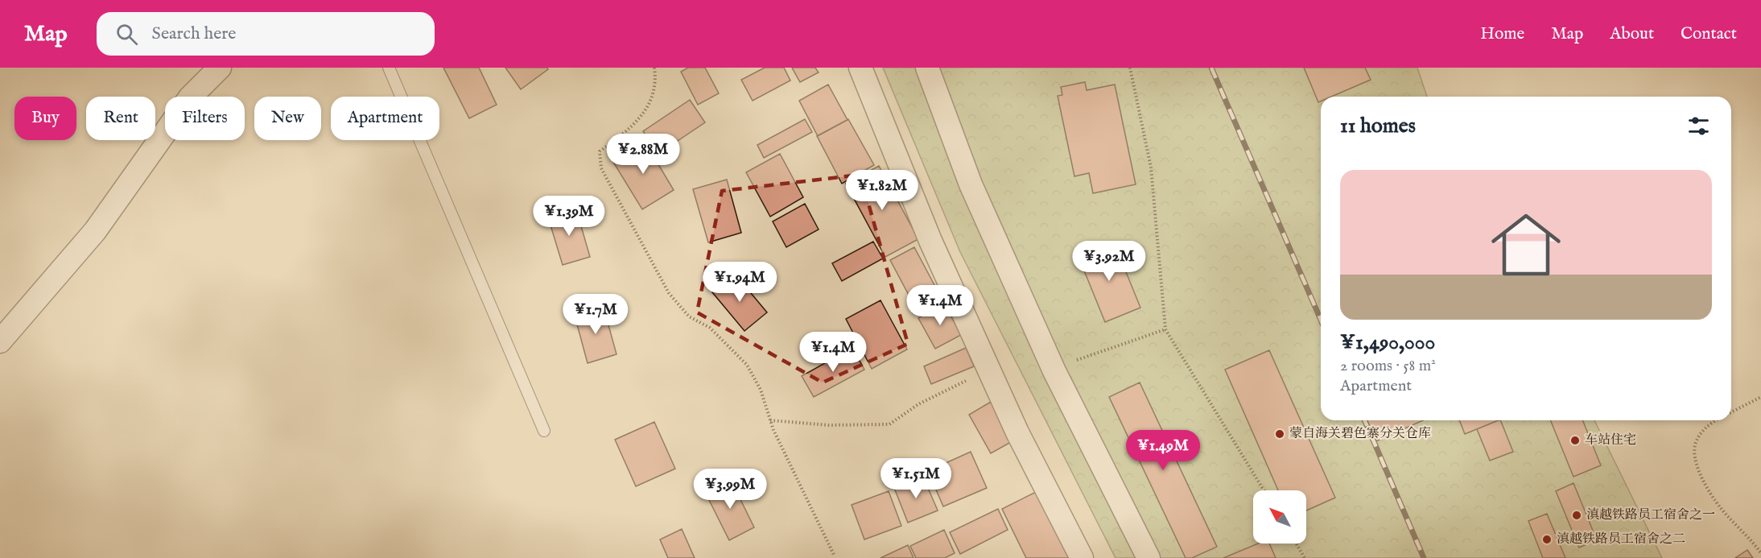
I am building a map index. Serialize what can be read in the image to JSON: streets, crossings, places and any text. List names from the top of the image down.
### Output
{
  "places": [
    "蒙自海关碧色寨分关仓库",
    "车站住宅",
    "滇越铁路员工宿舍之一",
    "滇越铁路员工宿舍之二"
  ],
  "north": "top left",
  "page": {
    "header": "Map",
    "search": "Search here",
    "nav": [
      "Home",
      "Map",
      "About",
      "Contact"
    ],
    "chip": [
      "Buy",
      "Rent",
      "Filters",
      "New",
      "Apartment"
    ],
    "heading": "11 homes",
    "price": [
      "¥2.88M",
      "¥1.82M",
      "¥1.39M",
      "¥3.92M",
      "¥1.94M",
      "¥1.4M",
      "¥1.7M",
      "¥1.4M",
      "¥1.49M",
      "¥1.51M",
      "¥3.99M"
    ],
    "list": [
      {
        "name": "¥1,490,000",
        "note": "2 rooms · 58 m² · Apartment"
      }
    ]
  }
}
